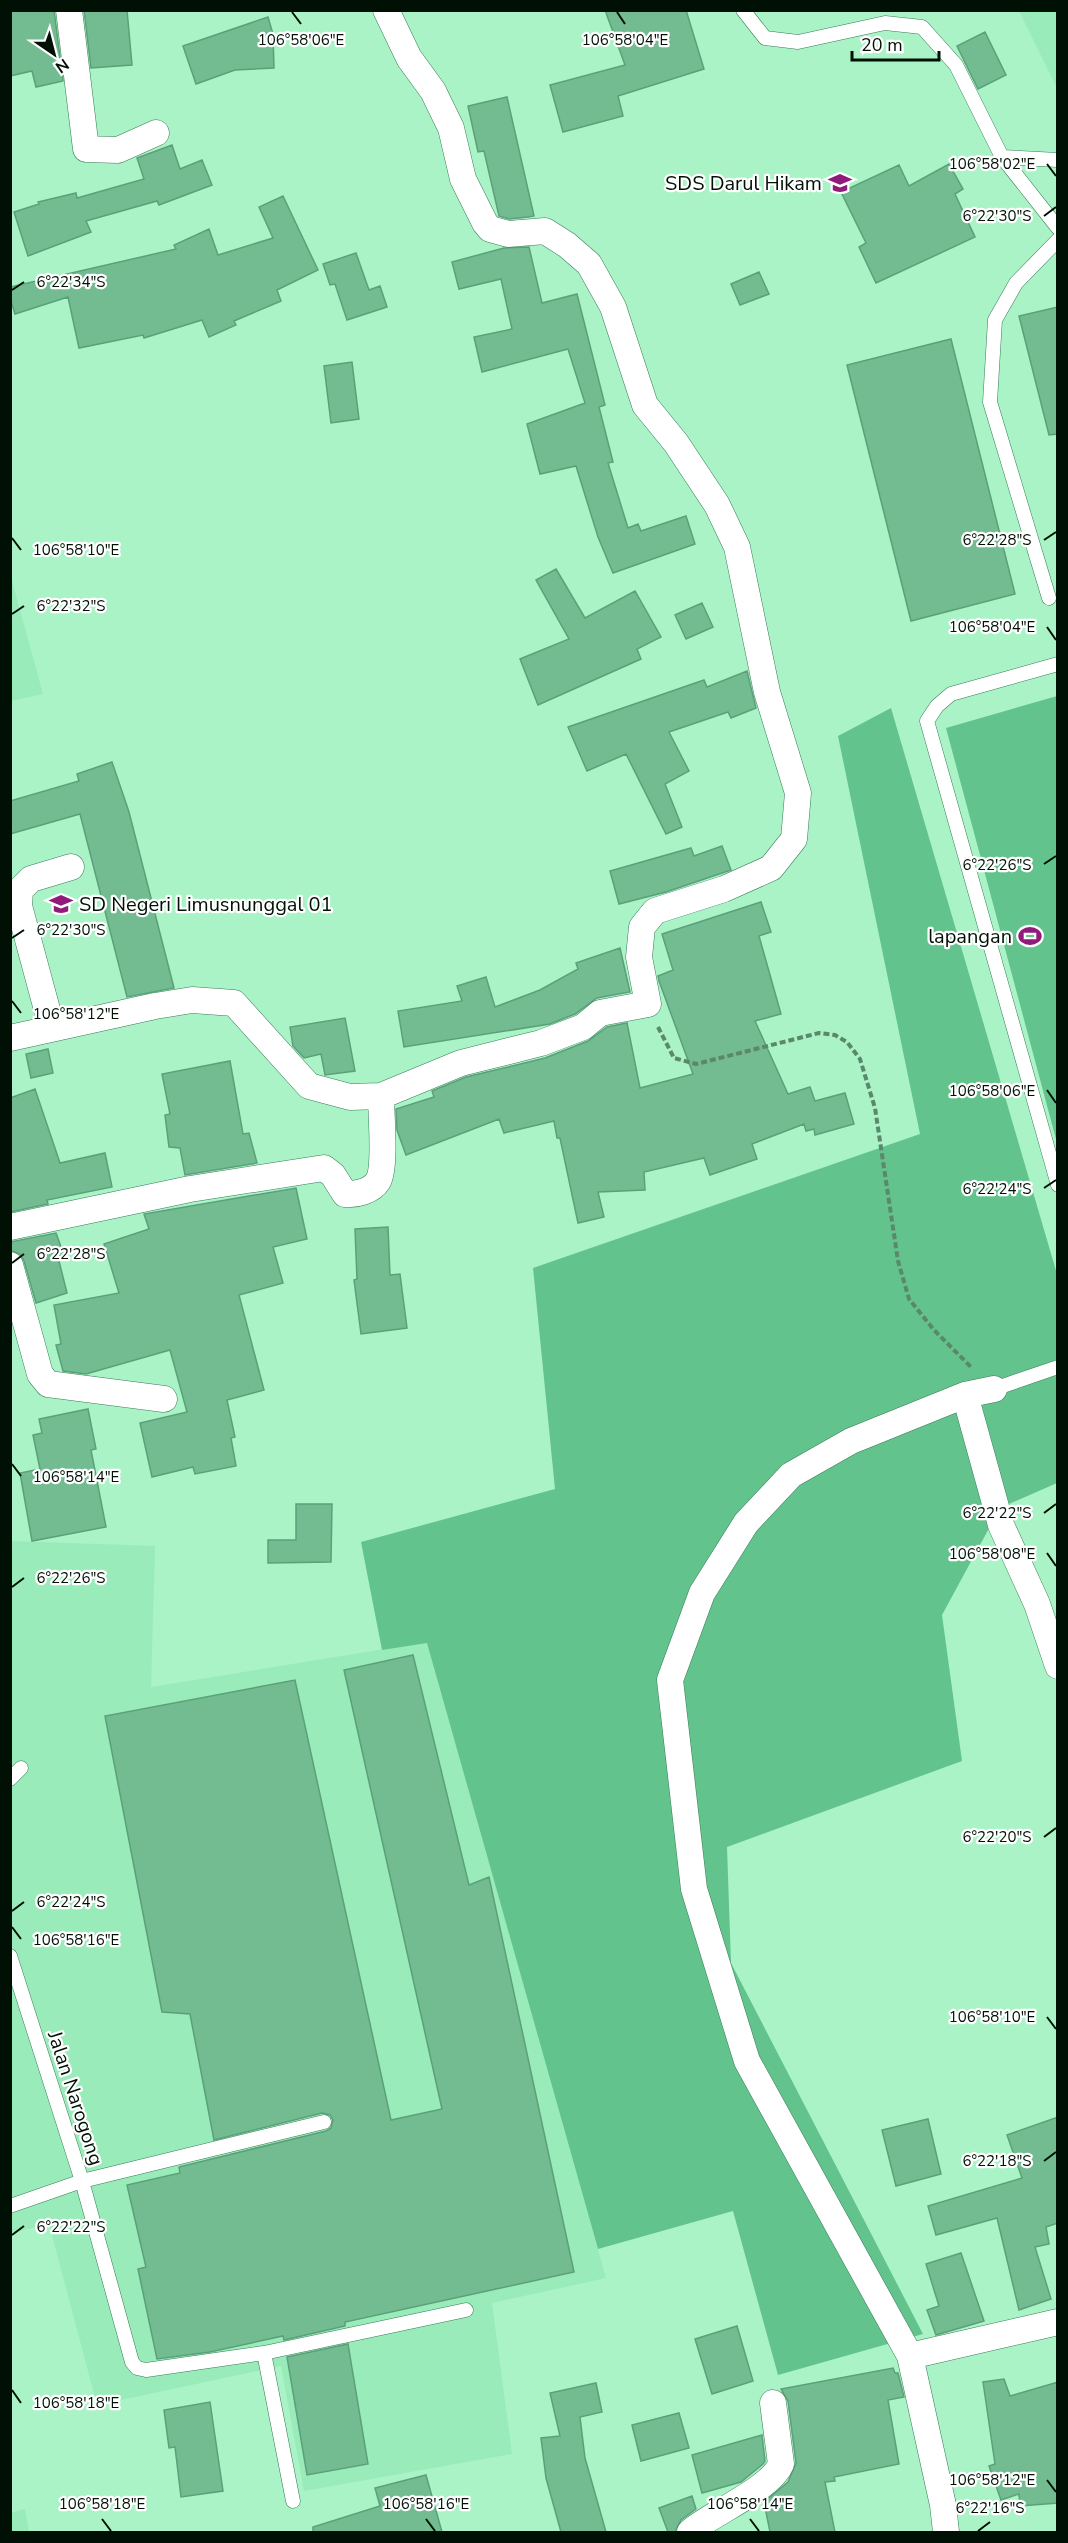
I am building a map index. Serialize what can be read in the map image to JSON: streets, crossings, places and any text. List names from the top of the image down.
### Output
{
  "streets": {
    "lane": ["Jalan Narogong"]
  },
  "places": {
    "school or university": ["SDS Darul Hikam", "SD Negeri Limusnunggal 01"],
    "sports": ["lapangan"]
  },
  "scale_bar": "20 m",
  "north": "bottom right",
  "coordinates": [
    "106°58'06\"E",
    "106°58'04\"E",
    "106°58'02\"E",
    "6°22'30\"S",
    "6°22'34\"S",
    "6°22'28\"S",
    "106°58'10\"E",
    "6°22'32\"S",
    "6°22'26\"S",
    "106°58'12\"E",
    "6°22'24\"S",
    "106°58'14\"E",
    "6°22'22\"S",
    "106°58'08\"E",
    "6°22'20\"S",
    "106°58'16\"E",
    "6°22'18\"S",
    "106°58'18\"E",
    "6°22'16\"S"
  ]
}
